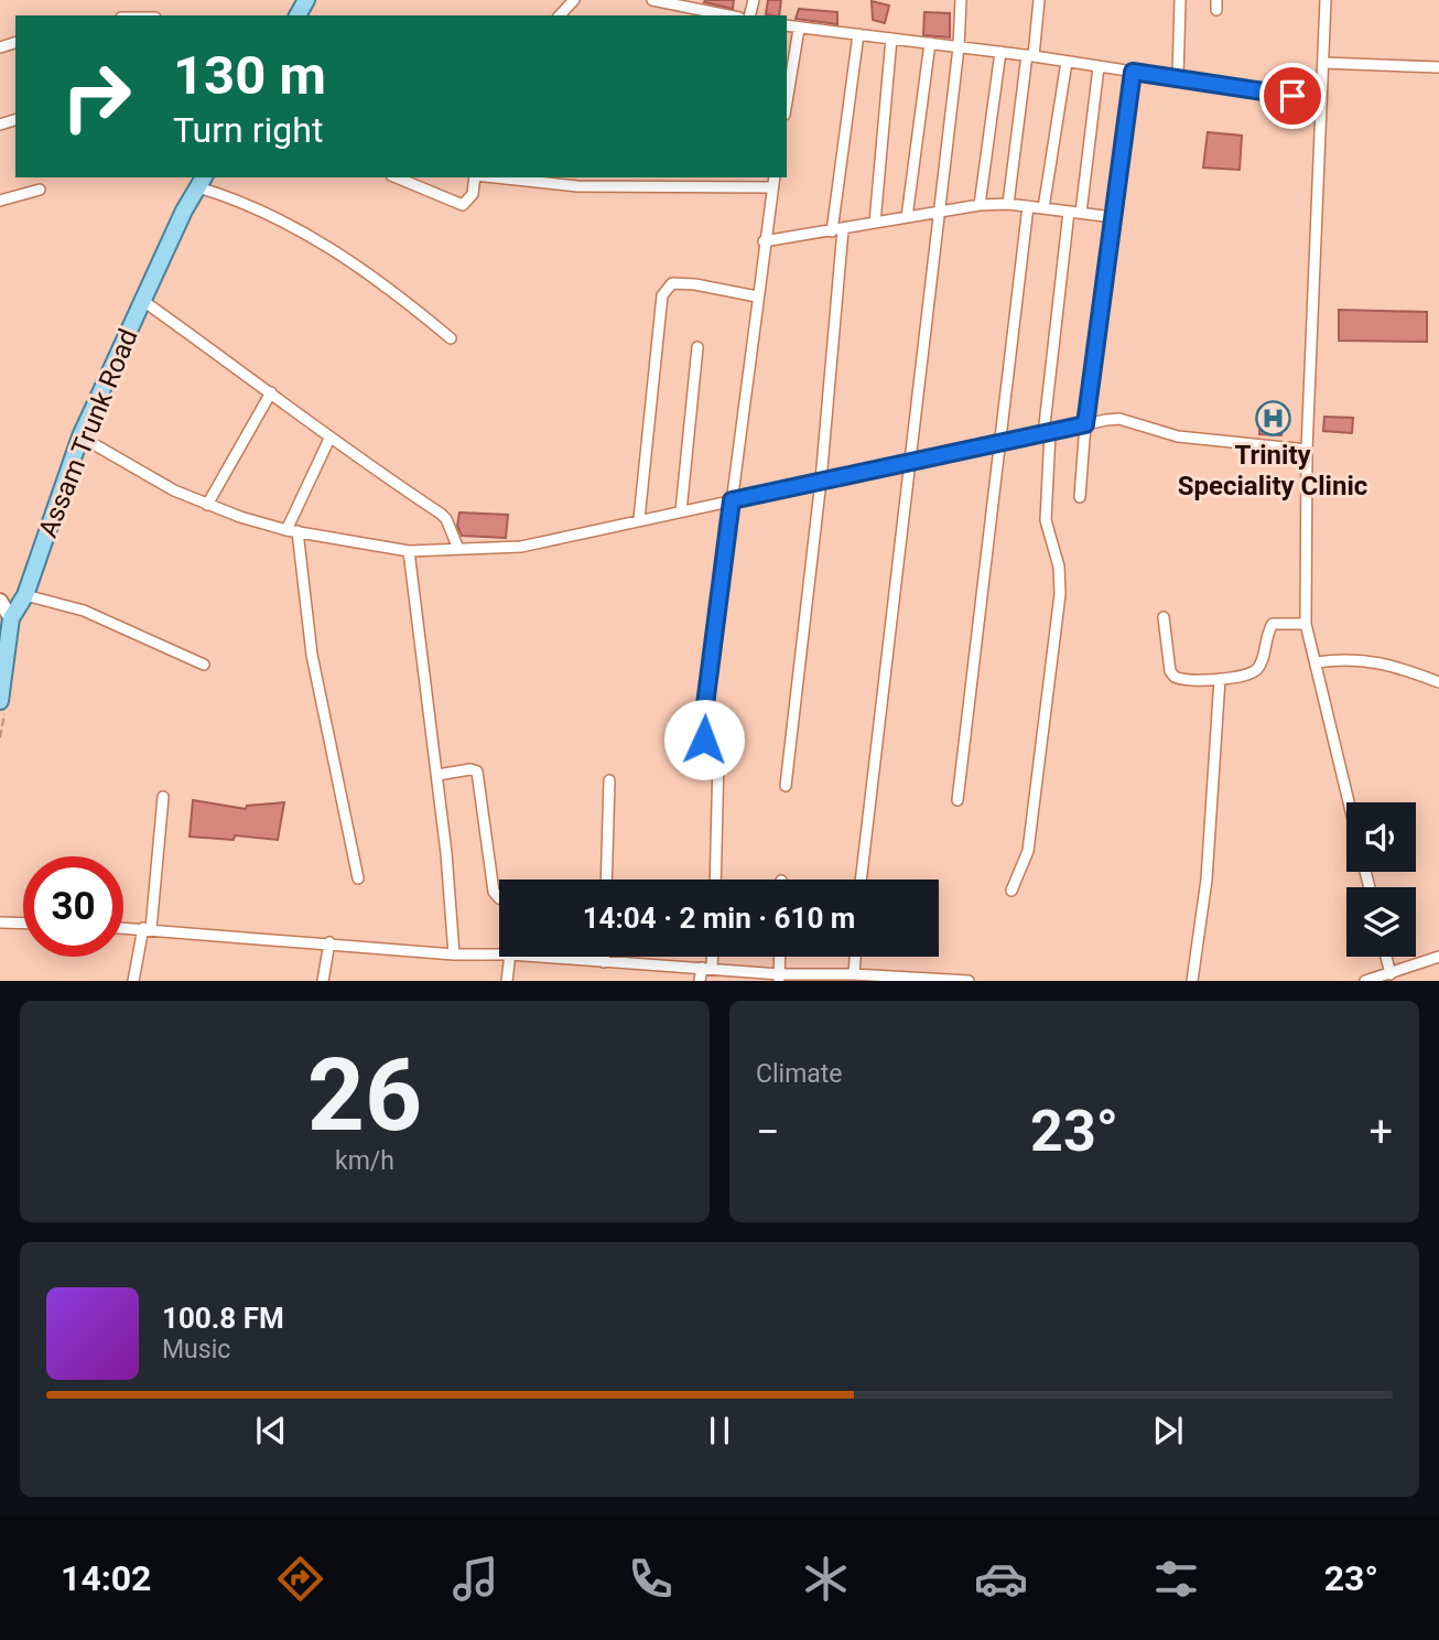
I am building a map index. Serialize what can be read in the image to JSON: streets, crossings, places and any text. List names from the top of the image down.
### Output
{
  "streets": {
    "main road": ["Assam Trunk Road"]
  },
  "places": {
    "hospital": ["Trinity Speciality Clinic"]
  },
  "page": {
    "turn": ["130 m", "Turn right"],
    "limit": "30",
    "trip": "14:04 · 2 min · 610 m",
    "tile": [
      ["26", "km/h"],
      "Climate"
    ],
    "heat": ["−", "23°", "+"],
    "song": ["100.8 FM", "Music"],
    "tabs": ["14:02", "23°"]
  }
}
